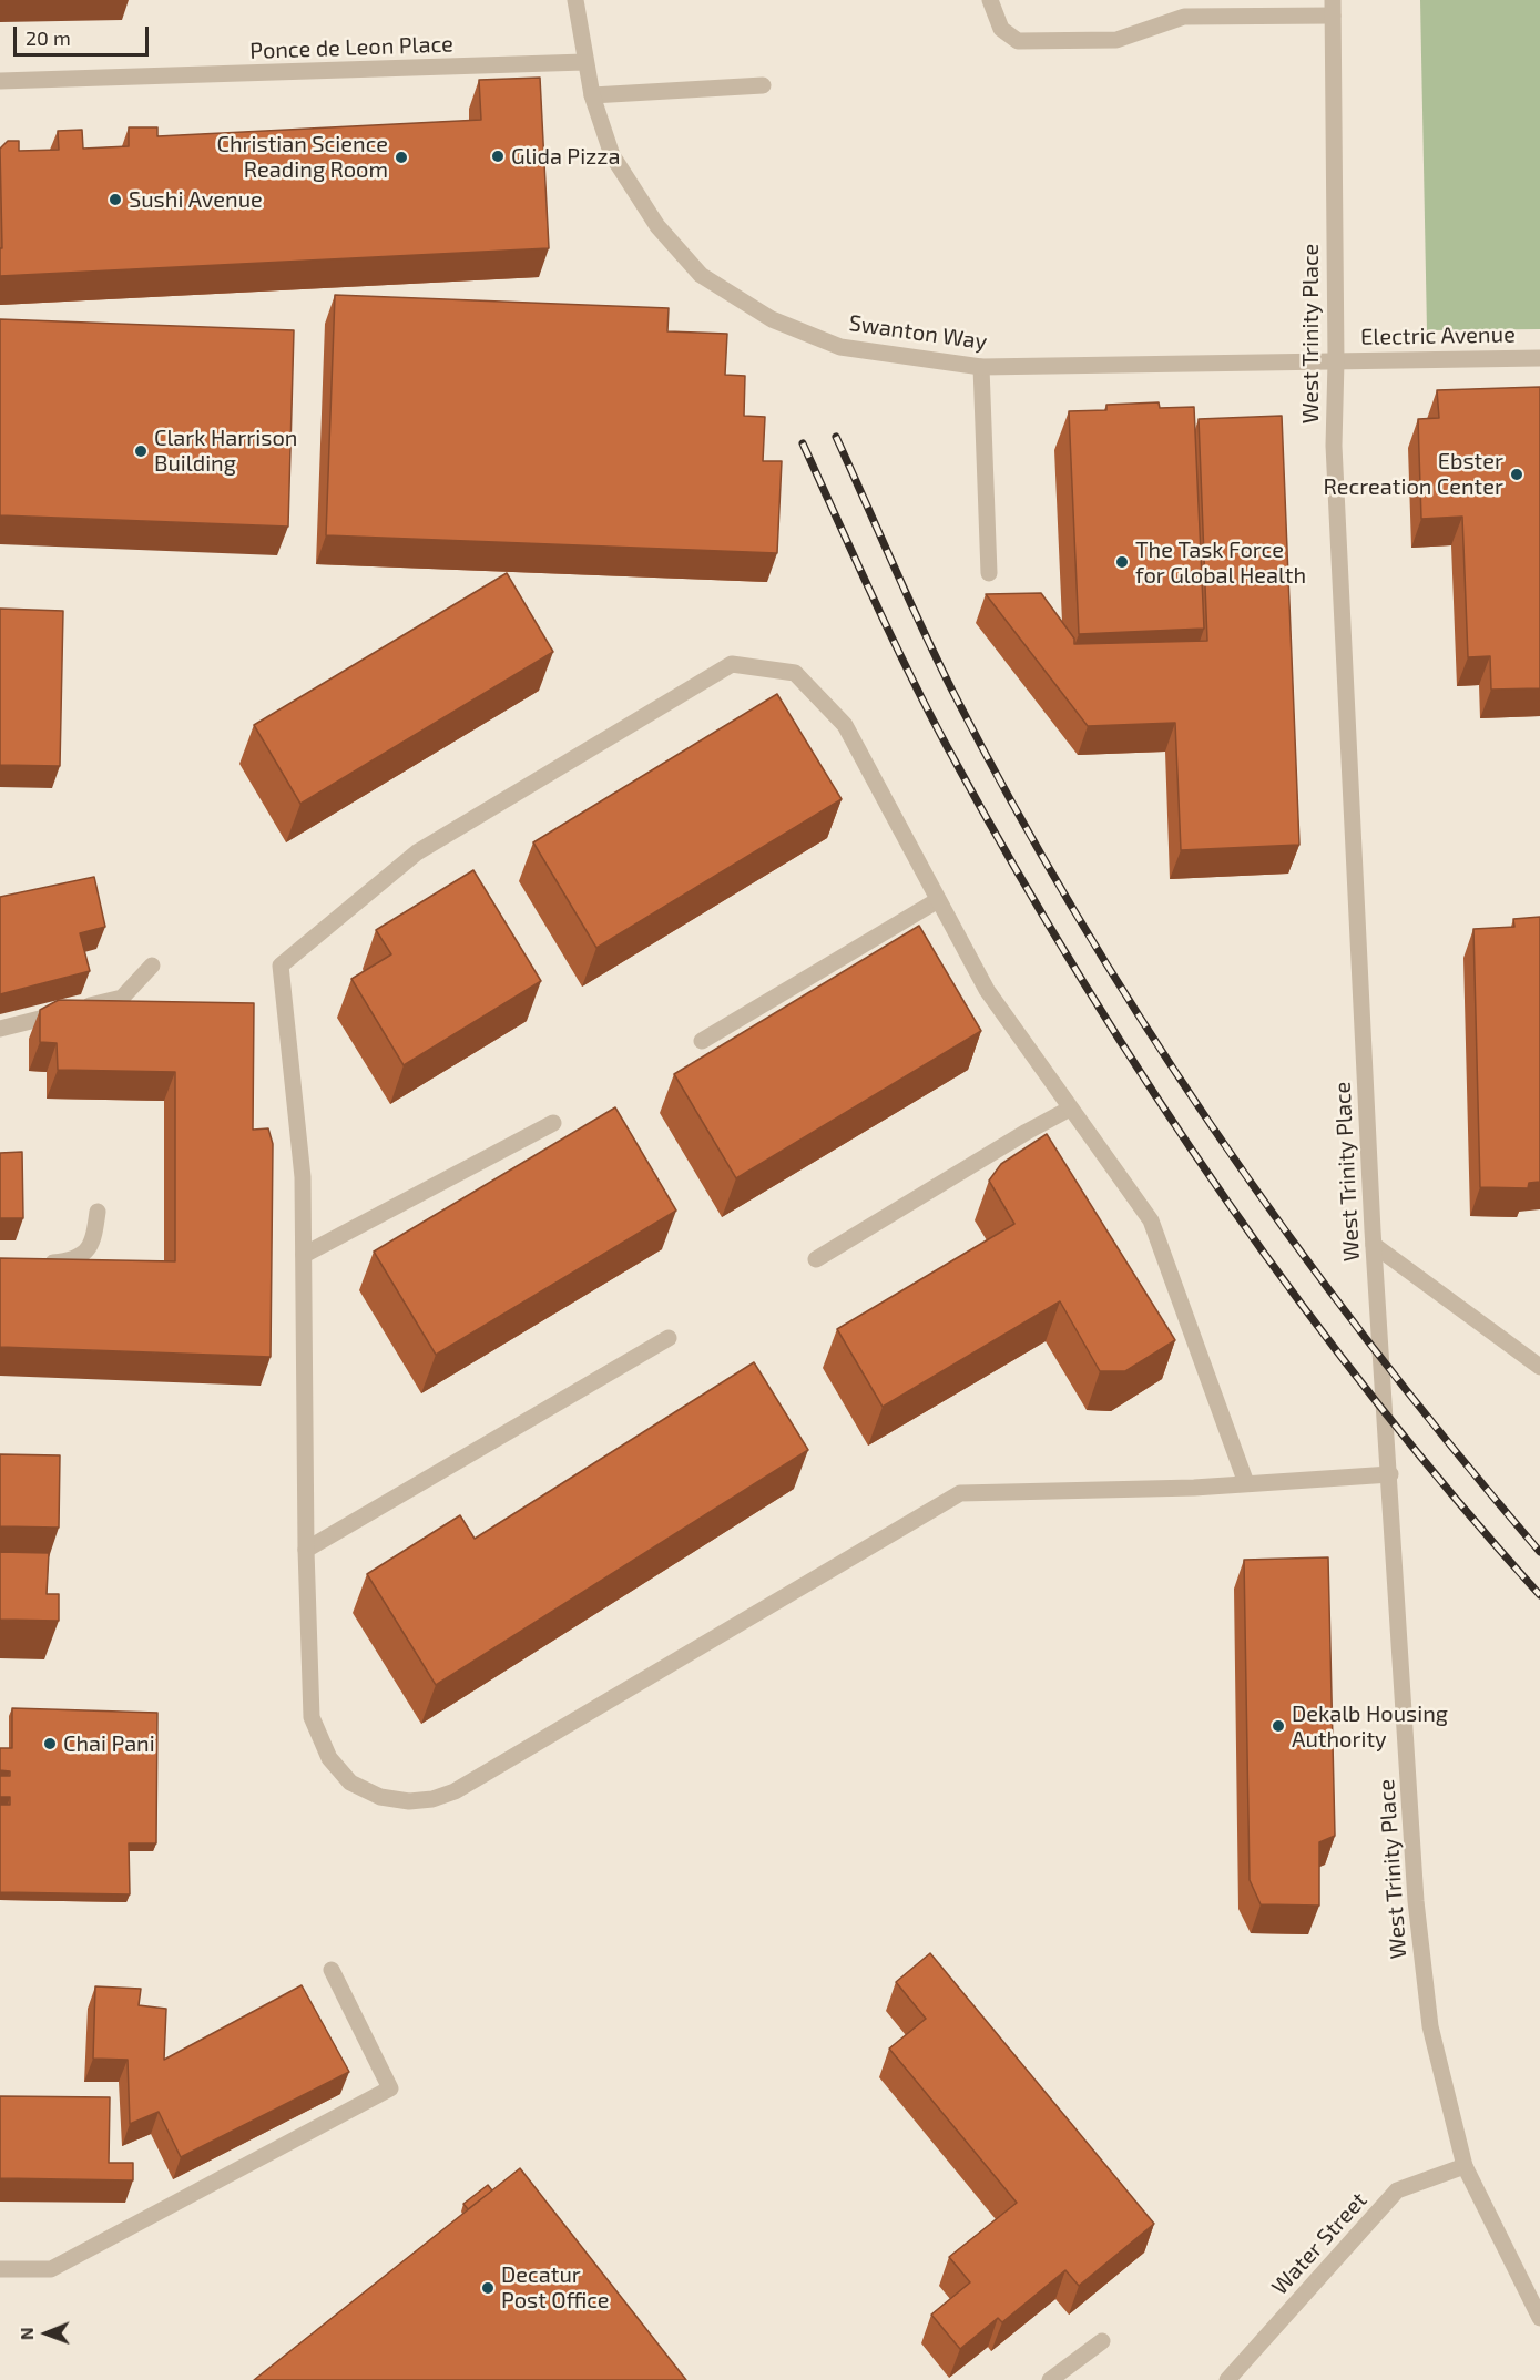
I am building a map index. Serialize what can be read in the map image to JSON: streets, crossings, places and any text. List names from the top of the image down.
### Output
{
  "streets": {
    "street": [
      "Ponce de Leon Place",
      "Swanton Way",
      "West Trinity Place",
      "Electric Avenue",
      "Water Street"
    ]
  },
  "crossings": [
    ["Ponce de Leon Place", "Swanton Way"],
    ["Swanton Way", "West Trinity Place"],
    ["Swanton Way", "Electric Avenue"],
    ["West Trinity Place", "Electric Avenue"],
    ["West Trinity Place", "Water Street"]
  ],
  "places": [
    "Glida Pizza",
    "Christian Science Reading Room",
    "Sushi Avenue",
    "Clark Harrison Building",
    "Ebster Recreation Center",
    "The Task Force for Global Health",
    "Dekalb Housing Authority",
    "Chai Pani",
    "Decatur Post Office"
  ],
  "scale_bar": "20 m",
  "north": "left"
}
